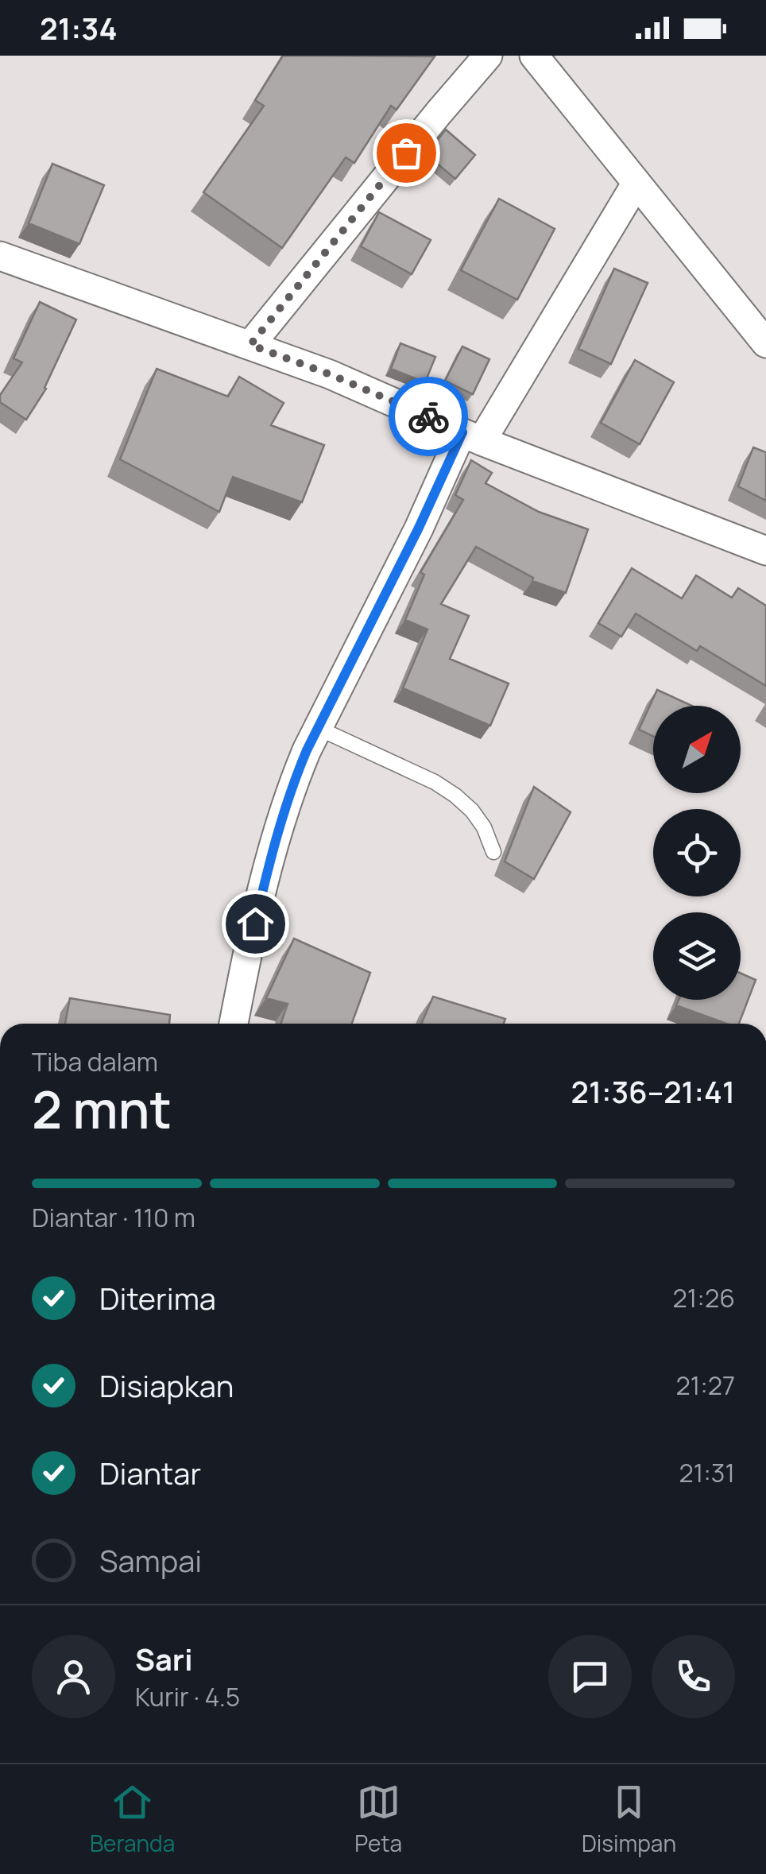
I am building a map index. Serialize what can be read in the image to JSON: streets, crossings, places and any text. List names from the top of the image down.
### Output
{
  "north": "top right",
  "page": {
    "status": "21:34",
    "heading": ["2 mnt", "Tiba dalam", "21:36–21:41"],
    "panel": ["Sari", "Kurir · 4.5"],
    "bar": "Diantar · 110 m",
    "list": [
      ["Diterima", "21:26"],
      ["Disiapkan", "21:27"],
      ["Diantar", "21:31"],
      "Sampai"
    ],
    "tabs": ["Beranda", "Peta", "Disimpan"]
  }
}
